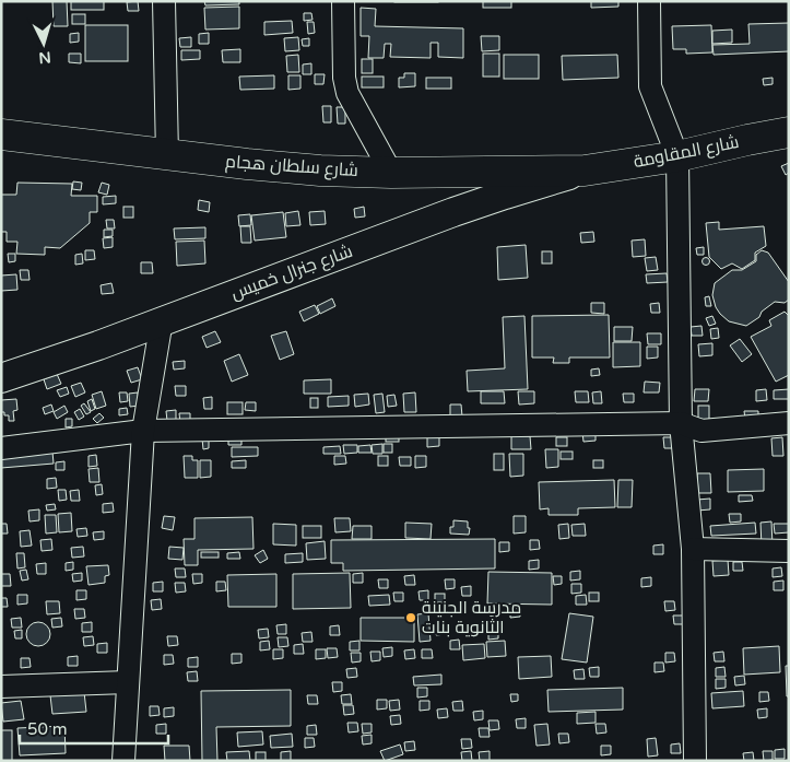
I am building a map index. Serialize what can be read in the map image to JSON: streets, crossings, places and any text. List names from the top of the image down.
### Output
{
  "streets": {
    "highway": ["شارع المقاومة", "شارع سلطان هجام"],
    "main road": ["شارع جنرال خميس"]
  },
  "crossings": [
    ["شارع المقاومة", "شارع سلطان هجام"],
    ["شارع المقاومة", "شارع جنرال خميس"],
    ["شارع سلطان هجام", "شارع جنرال خميس"]
  ],
  "places": ["مدرسة الجنينة الثانوية بنات"],
  "scale_bar": "50 m",
  "north": "bottom"
}
